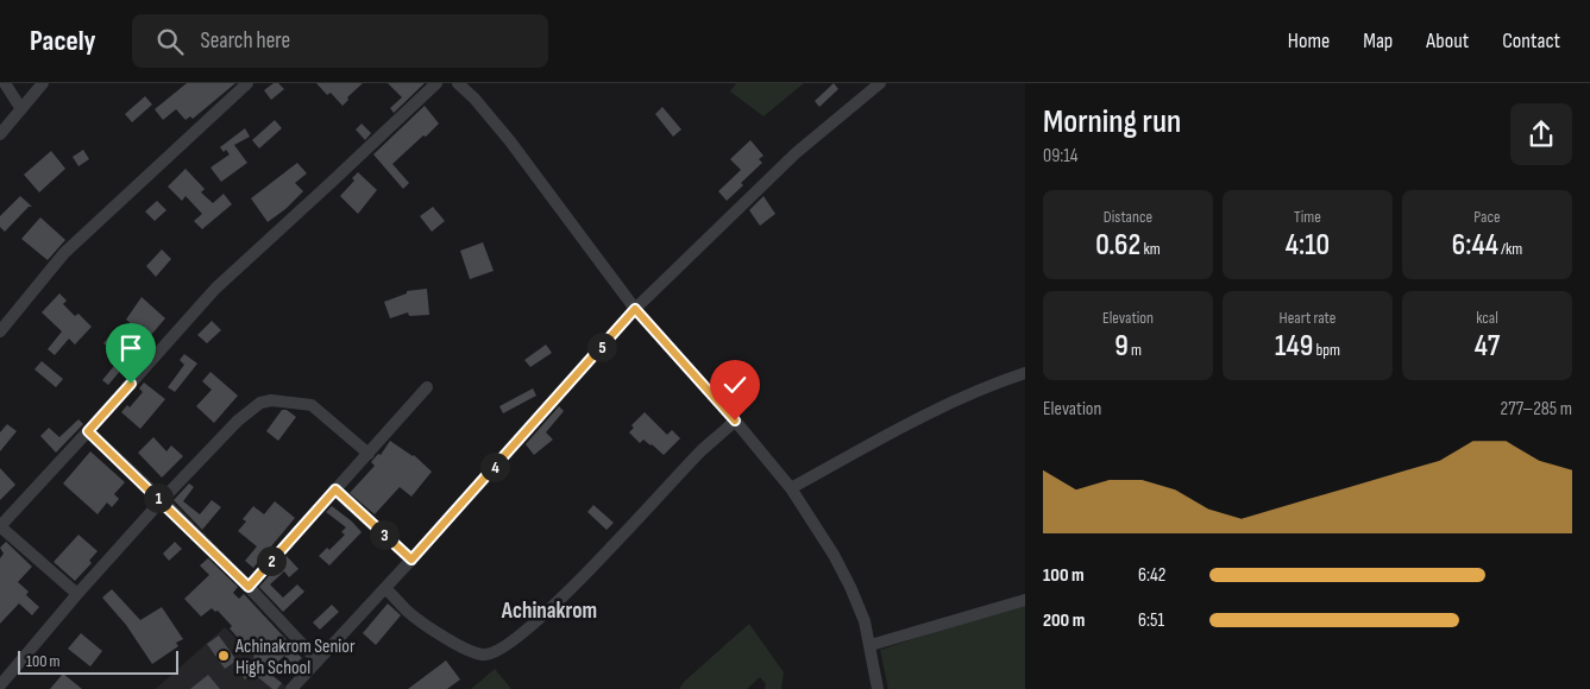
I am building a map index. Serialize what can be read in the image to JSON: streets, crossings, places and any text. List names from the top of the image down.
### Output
{
  "districts": ["Achinakrom"],
  "places": ["Achinakrom Senior High School"],
  "scale_bar": "100 m",
  "page": {
    "header": "Pacely",
    "search": "Search here",
    "nav": [
      "Home",
      "Map",
      "About",
      "Contact"
    ],
    "heading": ["Morning run", "09:14"],
    "stats": [
      ["Distance", "0.62 km"],
      ["Time", "4:10"],
      ["Pace", "6:44 /km"],
      ["Elevation", "9 m"],
      ["Heart rate", "149 bpm"],
      ["kcal", "47"]
    ],
    "pins": [
      "5",
      "4",
      "1",
      "3",
      "2"
    ],
    "chart": ["Elevation", "277–285 m"],
    "list": [
      {
        "name": "100 m",
        "note": "6:42"
      },
      {
        "name": "200 m",
        "note": "6:51"
      }
    ],
    "scale": "100 m"
  }
}
